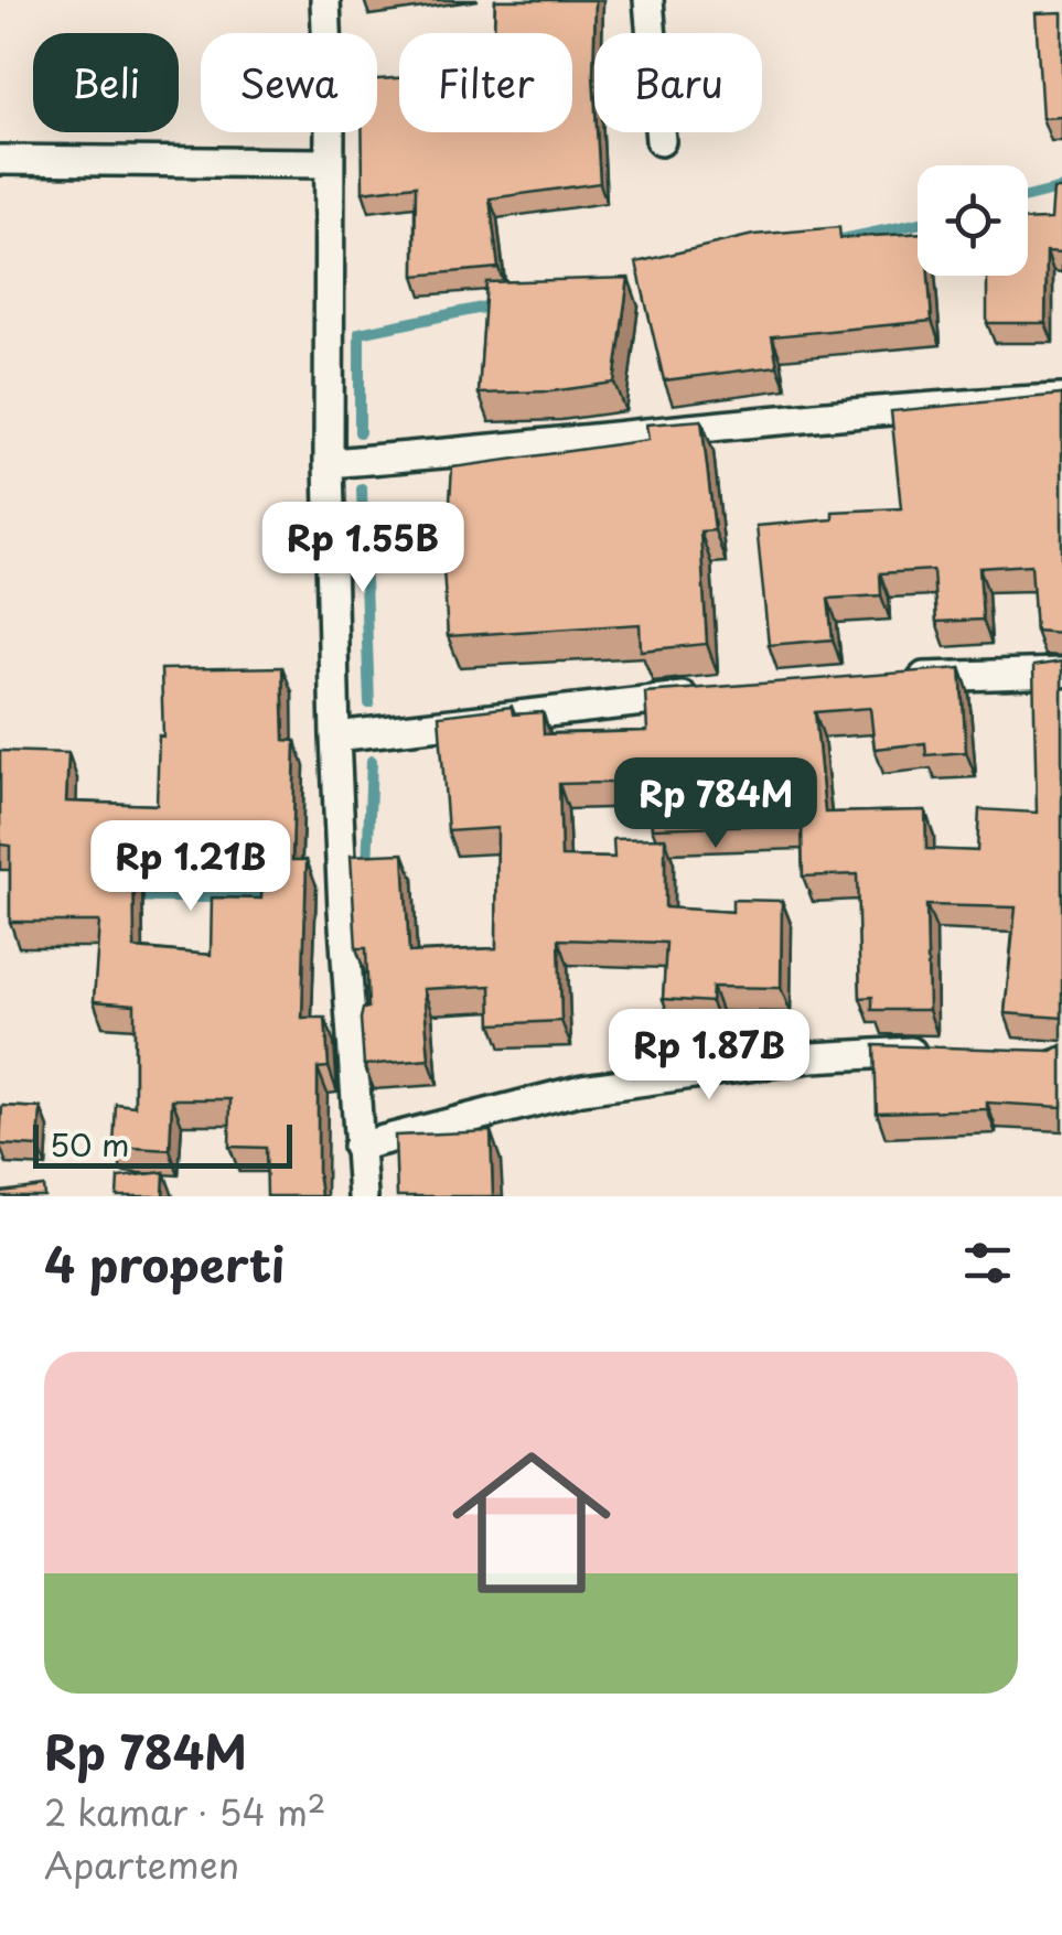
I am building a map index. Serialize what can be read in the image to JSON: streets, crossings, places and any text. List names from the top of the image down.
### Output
{
  "scale_bar": "50 m",
  "page": {
    "chip": [
      "Beli",
      "Sewa",
      "Filter",
      "Baru"
    ],
    "price": [
      "Rp 1.55B",
      "Rp 784M",
      "Rp 1.21B",
      "Rp 1.87B"
    ],
    "scale": "50 m",
    "heading": "4 properti",
    "list": [
      {
        "name": "Rp 784M",
        "note": "2 kamar · 54 m² · Apartemen"
      }
    ]
  }
}
